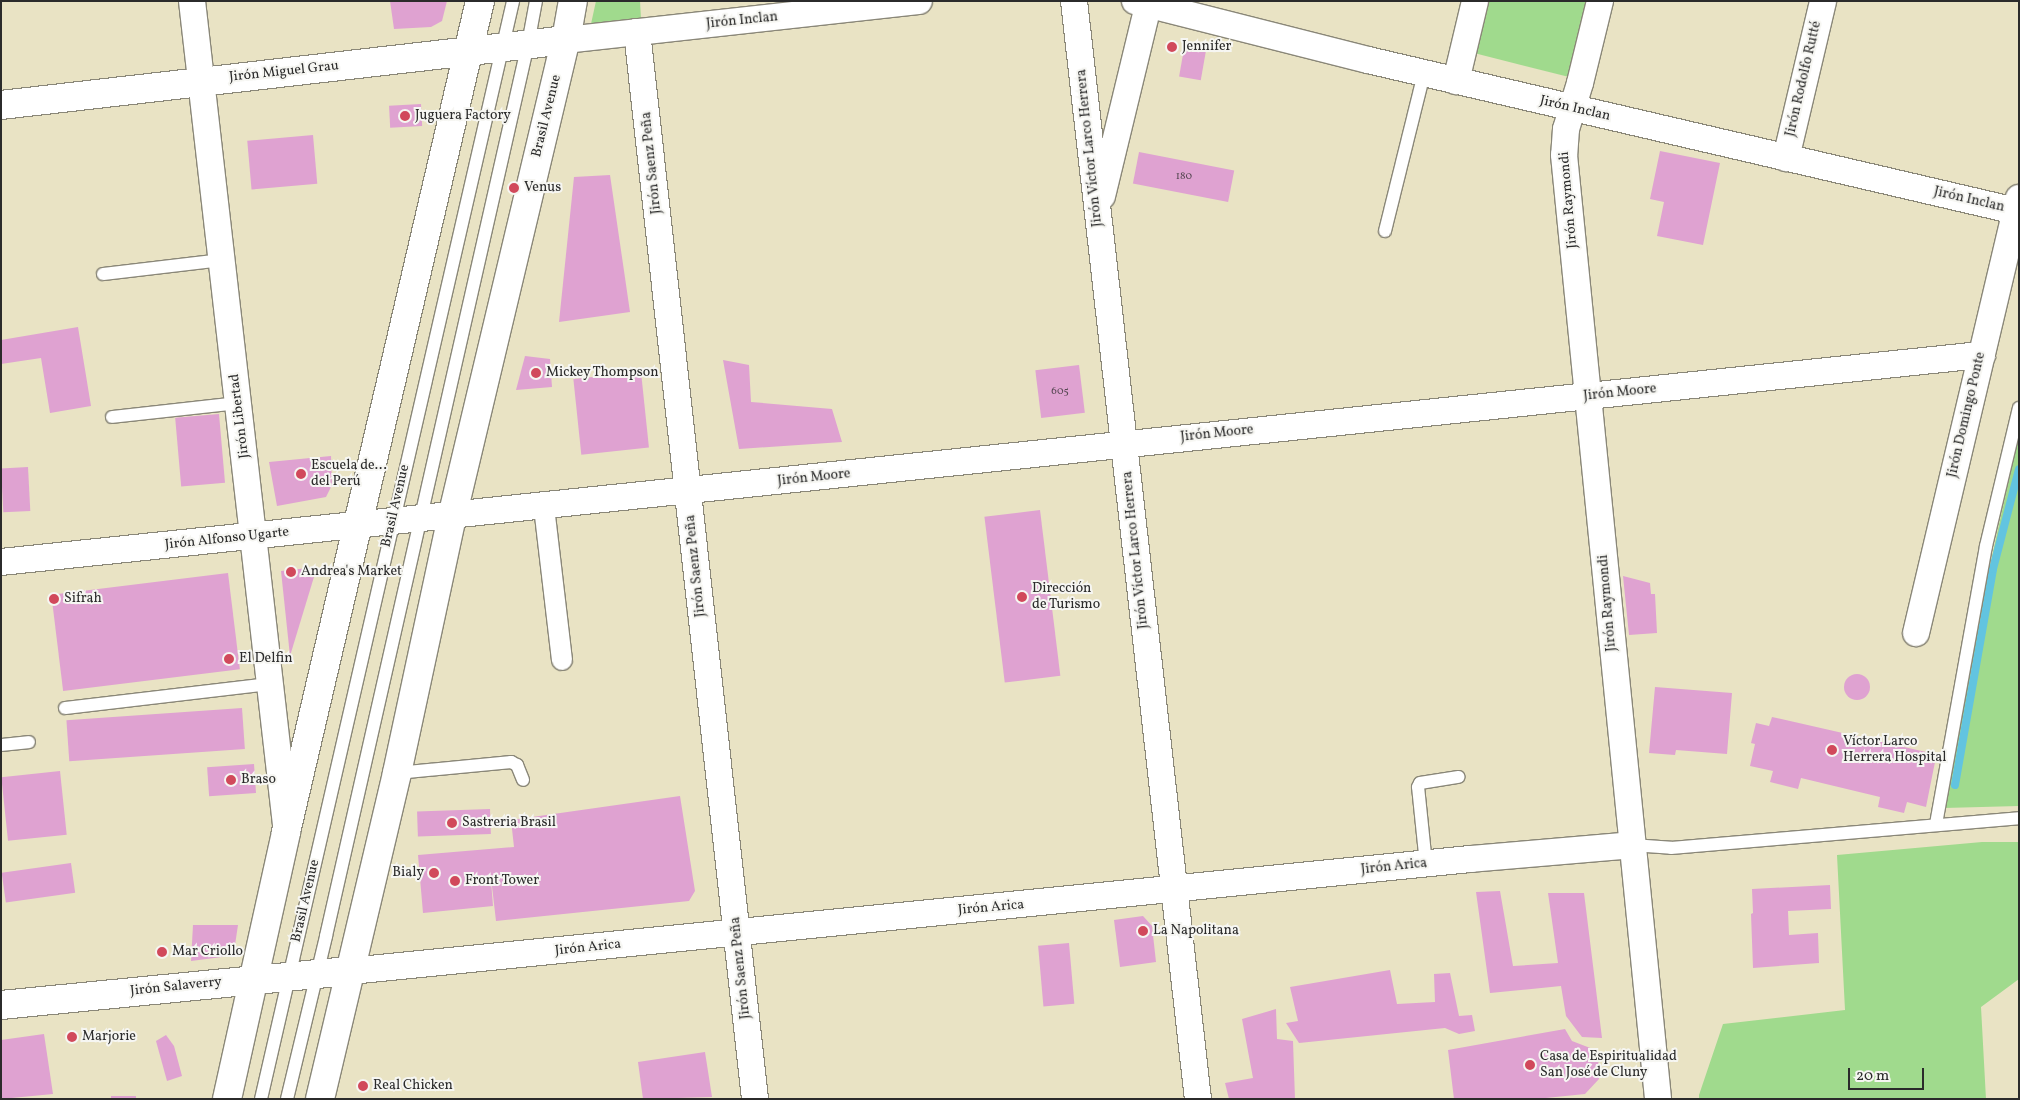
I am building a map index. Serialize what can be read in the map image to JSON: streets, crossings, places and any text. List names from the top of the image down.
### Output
{
  "streets": {
    "main road": ["Jirón Miguel Grau", "Brasil Avenue", "Jirón Salaverry"],
    "street": [
      "Jirón Inclan",
      "Jirón Rodolfo Rutté",
      "Jirón Víctor Larco Herrera",
      "Jirón Saenz Peña",
      "Jirón Raymondi",
      "Jirón Moore",
      "Jirón Domingo Ponte",
      "Jirón Libertad",
      "Jirón Alfonso Ugarte",
      "Jirón Arica"
    ]
  },
  "crossings": [
    ["Jirón Inclan", "Jirón Miguel Grau"],
    ["Jirón Inclan", "Jirón Rodolfo Rutté"],
    ["Jirón Inclan", "Brasil Avenue"],
    ["Jirón Inclan", "Jirón Saenz Peña"],
    ["Jirón Inclan", "Jirón Raymondi"],
    ["Jirón Inclan", "Jirón Domingo Ponte"],
    ["Jirón Miguel Grau", "Brasil Avenue"],
    ["Jirón Miguel Grau", "Jirón Libertad"],
    ["Brasil Avenue", "Jirón Moore"],
    ["Brasil Avenue", "Jirón Alfonso Ugarte"],
    ["Brasil Avenue", "Jirón Arica"],
    ["Brasil Avenue", "Jirón Salaverry"],
    ["Jirón Víctor Larco Herrera", "Jirón Moore"],
    ["Jirón Víctor Larco Herrera", "Jirón Arica"],
    ["Jirón Saenz Peña", "Jirón Moore"],
    ["Jirón Saenz Peña", "Jirón Arica"],
    ["Jirón Raymondi", "Jirón Moore"],
    ["Jirón Raymondi", "Jirón Arica"],
    ["Jirón Moore", "Jirón Domingo Ponte"],
    ["Jirón Moore", "Jirón Alfonso Ugarte"],
    ["Jirón Libertad", "Jirón Alfonso Ugarte"],
    ["Jirón Arica", "Jirón Salaverry"]
  ],
  "places": [
    "Jennifer",
    "Juguera Factory",
    "Venus",
    "Mickey Thompson",
    "Escuela de... del Perú",
    "Andrea's Market",
    "Dirección de Turismo",
    "Sifrah",
    "El Delfin",
    "Víctor Larco Herrera Hospital",
    "Braso",
    "Sastreria Brasil",
    "Bialy",
    "Front Tower",
    "La Napolitana",
    "Mar Criollo",
    "Marjorie",
    "Casa de Espiritualidad San José de Cluny",
    "Real Chicken"
  ],
  "house_numbers": ["180", "605"],
  "scale_bar": "20 m"
}
